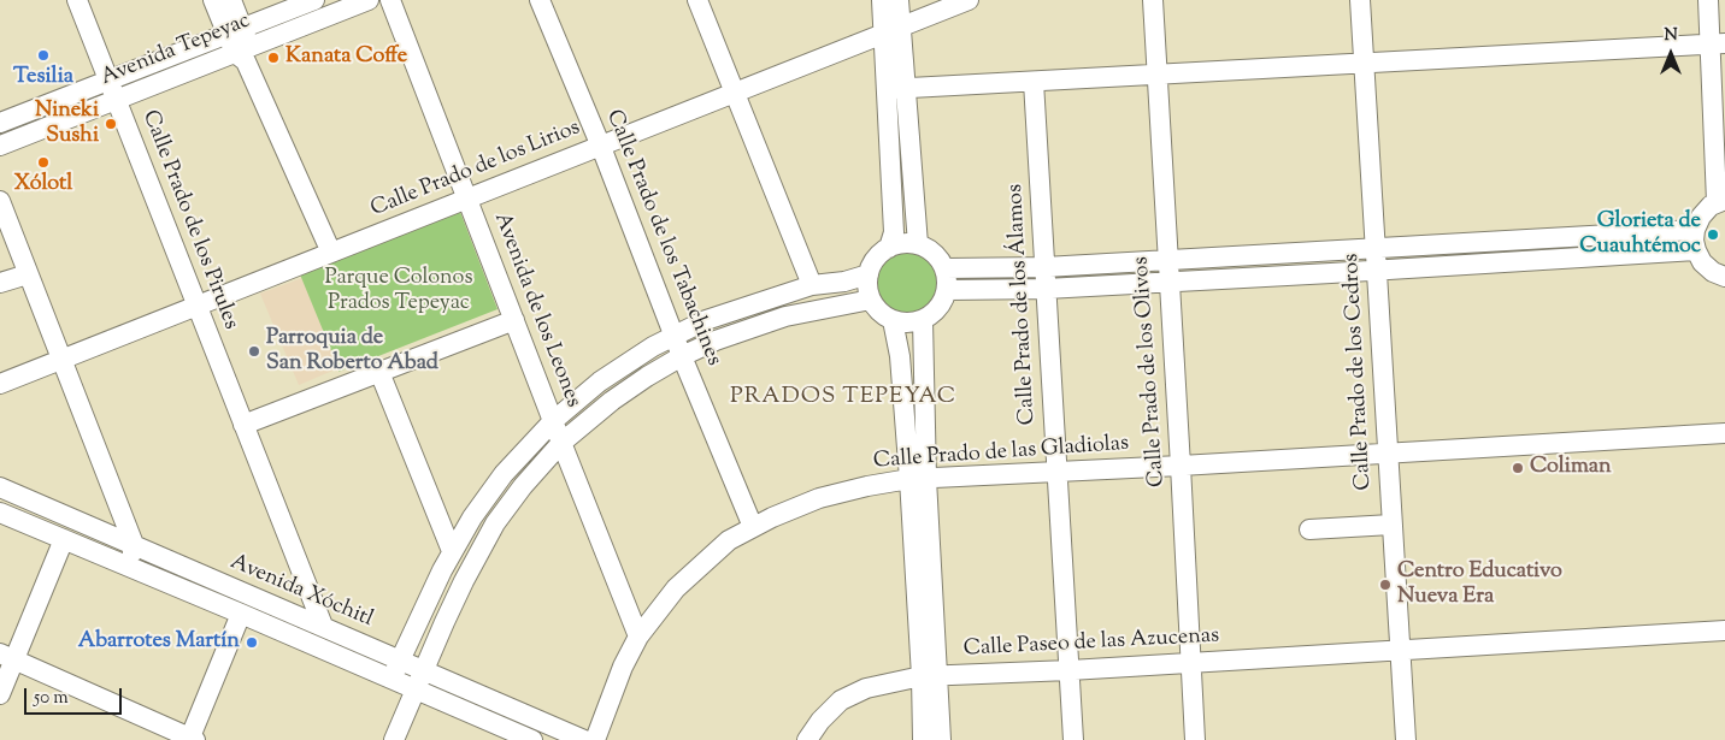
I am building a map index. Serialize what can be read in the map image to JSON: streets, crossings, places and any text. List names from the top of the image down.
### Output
{
  "streets": {
    "street": [
      "Avenida Tepeyac",
      "Calle Prado de los Lirios",
      "Calle Prado de los Pirules",
      "Calle Prado de los Tabachines",
      "Calle Prado de los Álamos",
      "Avenida de los Leones",
      "Calle Prado de los Olivos",
      "Calle Prado de los Cedros",
      "Calle Prado de las Gladiolas",
      "Avenida Xóchitl",
      "Calle Paseo de las Azucenas"
    ]
  },
  "crossings": [
    ["Avenida Tepeyac", "Calle Prado de los Pirules"],
    ["Calle Prado de los Lirios", "Calle Prado de los Pirules"],
    ["Calle Prado de los Lirios", "Calle Prado de los Tabachines"],
    ["Calle Prado de los Lirios", "Avenida de los Leones"],
    ["Calle Prado de los Pirules", "Avenida Xóchitl"],
    ["Calle Prado de los Tabachines", "Calle Prado de las Gladiolas"],
    ["Calle Prado de los Álamos", "Calle Prado de las Gladiolas"],
    ["Calle Prado de los Álamos", "Calle Paseo de las Azucenas"],
    ["Avenida de los Leones", "Calle Prado de las Gladiolas"],
    ["Calle Prado de los Olivos", "Calle Prado de las Gladiolas"],
    ["Calle Prado de los Olivos", "Calle Paseo de las Azucenas"],
    ["Calle Prado de los Cedros", "Calle Prado de las Gladiolas"],
    ["Calle Prado de los Cedros", "Calle Paseo de las Azucenas"]
  ],
  "districts": ["PRADOS TEPEYAC"],
  "parks": ["Parque Colonos Prados Tepeyac"],
  "places": [
    "Tesilia",
    "Kanata Coffe",
    "Nineki Sushi",
    "Xólotl",
    "Glorieta de Cuauhtémoc",
    "Parroquia de San Roberto Abad",
    "Coliman",
    "Centro Educativo Nueva Era",
    "Abarrotes Martín"
  ],
  "scale_bar": "50 m",
  "north": "top"
}
